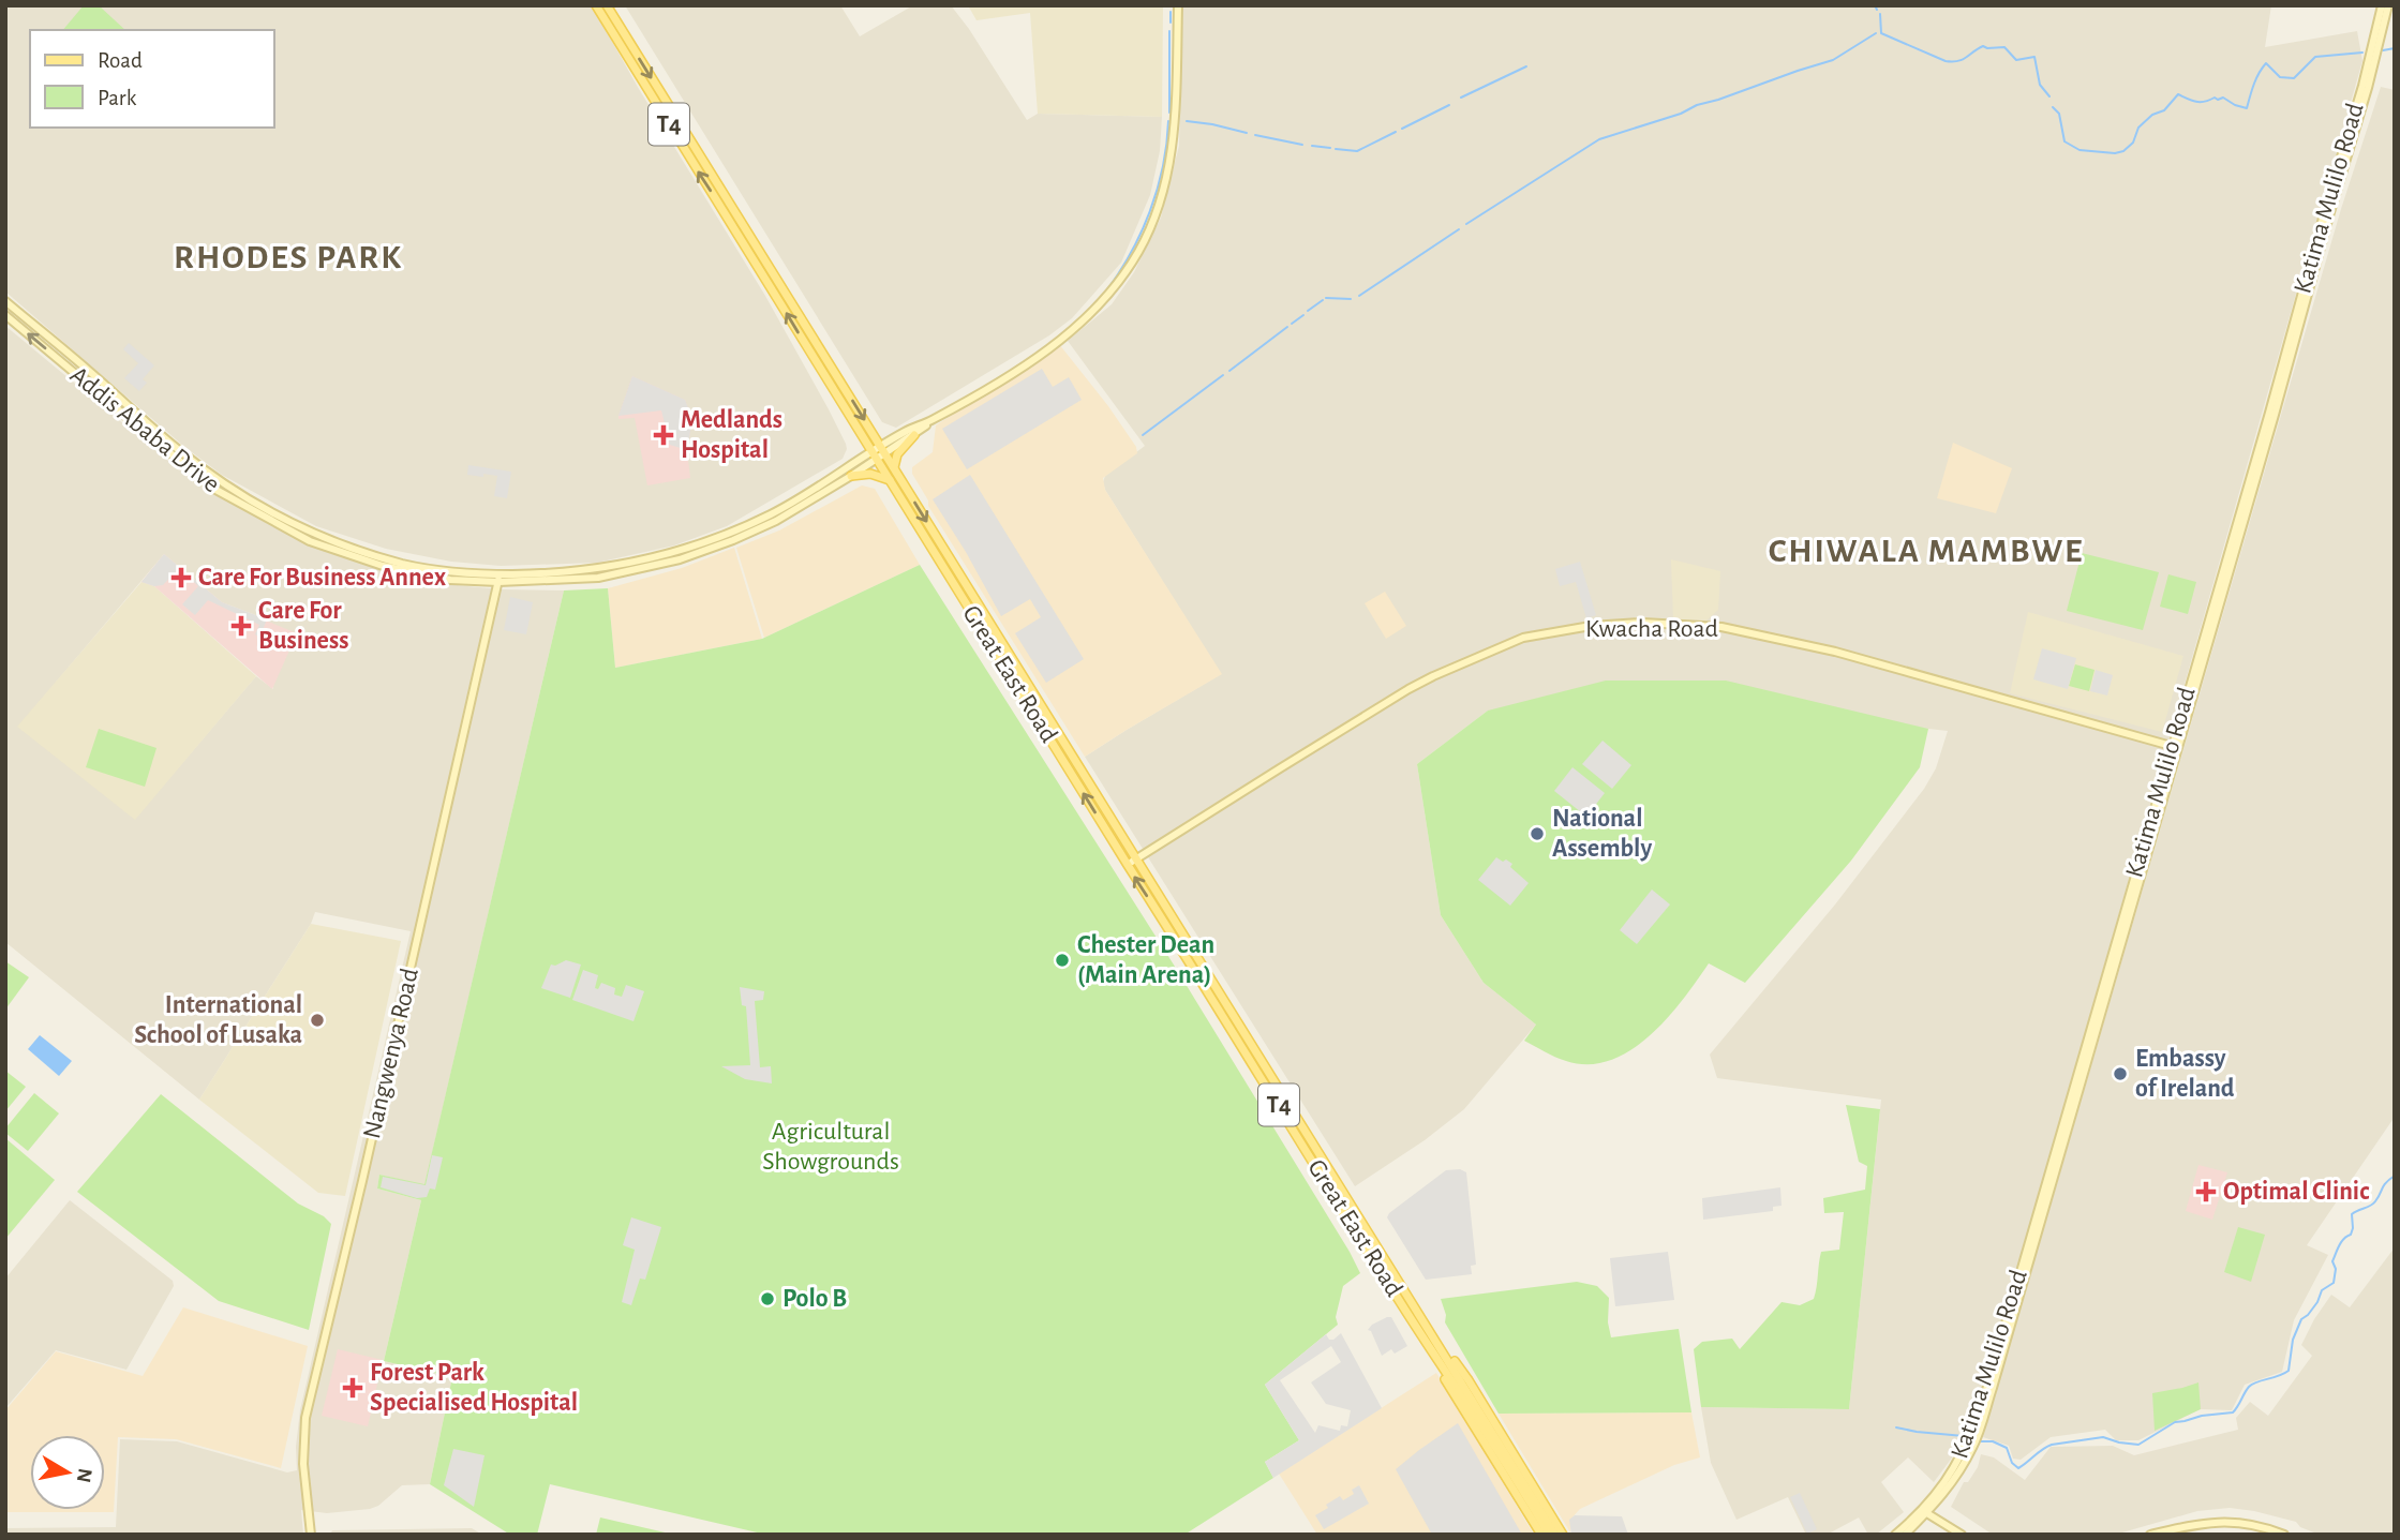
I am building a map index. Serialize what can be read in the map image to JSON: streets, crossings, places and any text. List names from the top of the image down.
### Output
{
  "streets": {
    "main road": [
      "T4",
      "Katima Mulilo Road",
      "Addis Ababa Drive",
      "Kwacha Road",
      "Great East Road",
      "Nangwenya Road"
    ]
  },
  "crossings": [
    ["Katima Mulilo Road", "Kwacha Road"],
    ["Addis Ababa Drive", "Great East Road"],
    ["Addis Ababa Drive", "Nangwenya Road"],
    ["Kwacha Road", "Great East Road"]
  ],
  "districts": ["RHODES PARK", "CHIWALA MAMBWE"],
  "parks": ["Agricultural Showgrounds"],
  "places": {
    "health": [
      "Medlands Hospital",
      "Care For Business Annex",
      "Care For Business",
      "Optimal Clinic",
      "Forest Park Specialised Hospital"
    ],
    "other": [
      "National Assembly",
      "Chester Dean (Main Arena)",
      "International School of Lusaka",
      "Embassy of Ireland",
      "Polo B"
    ]
  },
  "legend": ["Road", "Park"],
  "north": "right"
}
